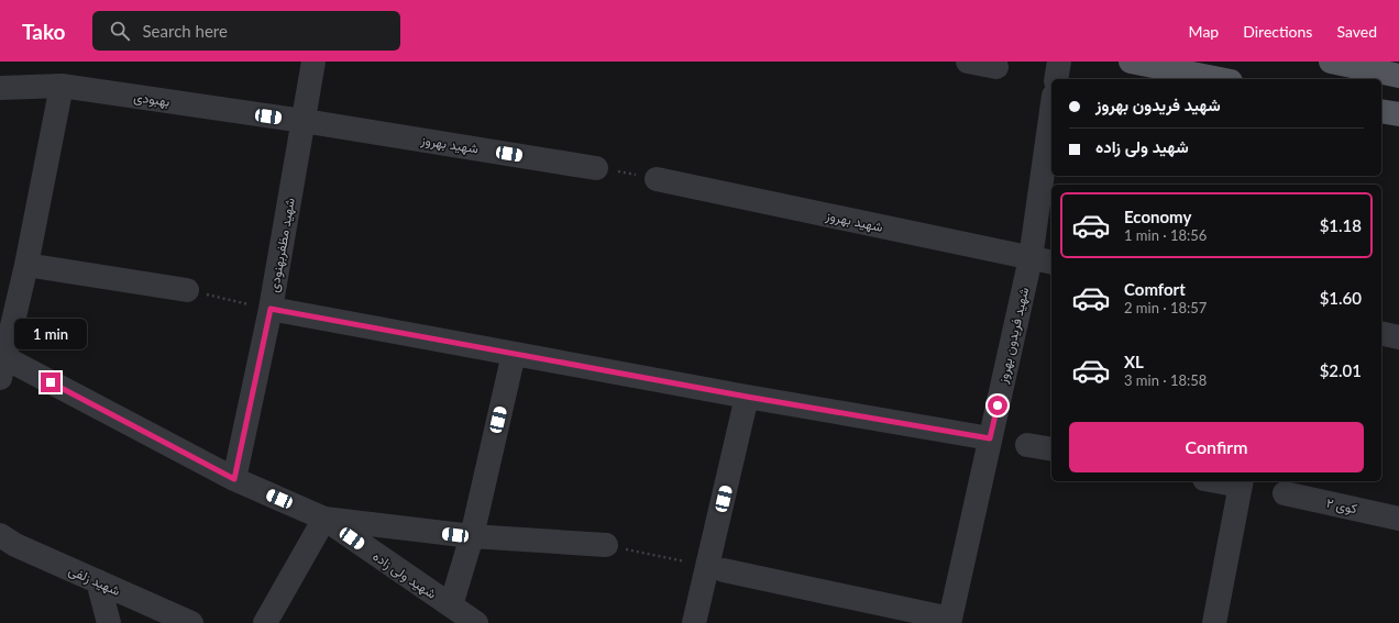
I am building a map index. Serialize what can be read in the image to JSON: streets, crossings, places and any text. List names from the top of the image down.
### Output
{
  "streets": {
    "street": [
      "بهبودی",
      "شهید بهروز",
      "شهید مظفربهنودی",
      "شهید فریدون بهروز",
      "کوی ۲",
      "شهید ولی زاده",
      "شهید زلفی"
    ]
  },
  "crossings": [
    ["بهبودی", "شهید بهروز"],
    ["بهبودی", "شهید مظفربهنودی"],
    ["شهید بهروز", "شهید مظفربهنودی"],
    ["شهید بهروز", "شهید فریدون بهروز"],
    ["شهید مظفربهنودی", "شهید ولی زاده"]
  ],
  "page": {
    "header": "Tako",
    "search": "Search here",
    "nav": ["Map", "Directions", "Saved"],
    "banner": ["شهید فریدون بهروز", "شهید ولی زاده"],
    "list": [
      {
        "name": "Economy",
        "note": "1 min · 18:56",
        "value": "$1.18"
      },
      {
        "name": "Comfort",
        "note": "2 min · 18:57",
        "value": "$1.60"
      },
      {
        "name": "XL",
        "note": "3 min · 18:58",
        "value": "$2.01"
      }
    ],
    "bubble": "1 min",
    "buttons": "Confirm"
  }
}
